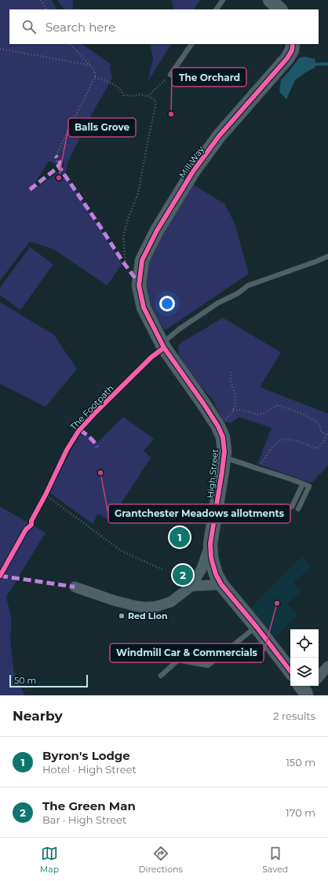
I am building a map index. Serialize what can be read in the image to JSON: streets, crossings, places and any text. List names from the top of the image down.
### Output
{
  "streets": {
    "street": ["Mill Way", "High Street"],
    "cycle path": ["The Footpath"]
  },
  "crossings": [
    ["Mill Way", "High Street"]
  ],
  "places": [
    "The Orchard",
    "Balls Grove",
    "Grantchester Meadows allotments",
    "Windmill Car & Commercials",
    "Red Lion"
  ],
  "scale_bar": "50 m",
  "page": {
    "search": "Search here",
    "pins": ["1", "2"],
    "scale": "50 m",
    "heading": ["Nearby", "2 results"],
    "list": [
      {
        "mark": "1",
        "name": "Byron's Lodge",
        "note": "Hotel · High Street",
        "value": "150 m"
      },
      {
        "mark": "2",
        "name": "The Green Man",
        "note": "Bar · High Street",
        "value": "170 m"
      }
    ],
    "nav": ["Map", "Directions", "Saved"]
  }
}
